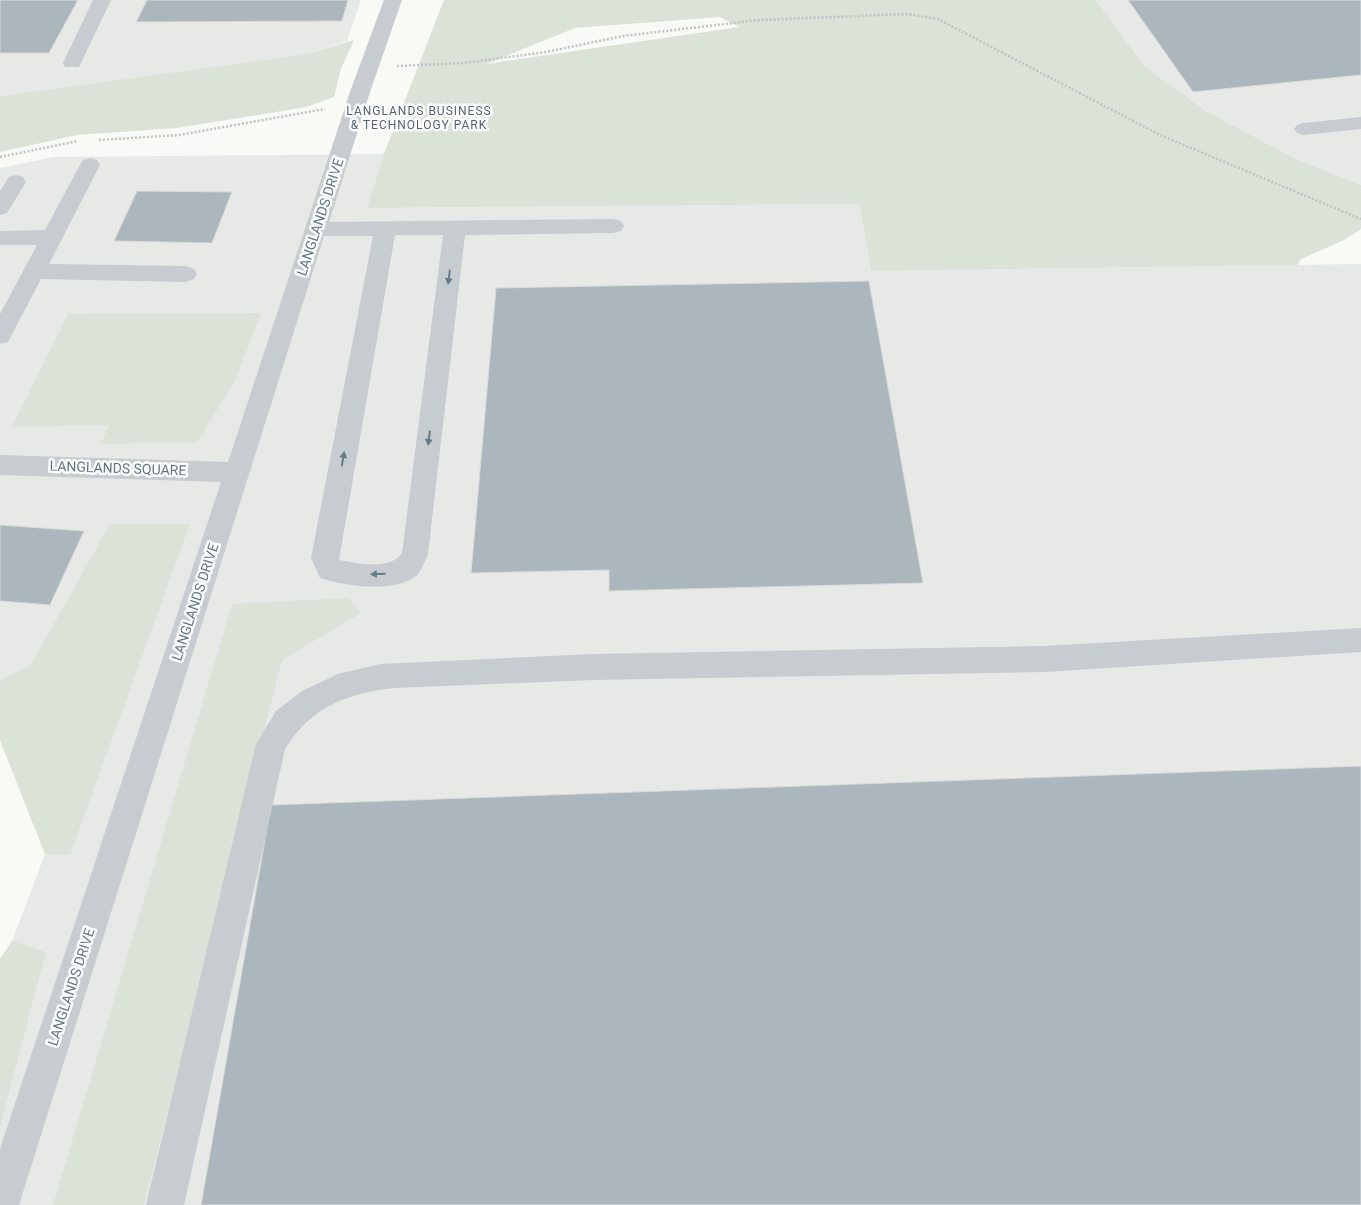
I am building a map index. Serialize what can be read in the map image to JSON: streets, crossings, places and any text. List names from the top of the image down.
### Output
{
  "streets": {
    "street": ["LANGLANDS DRIVE", "LANGLANDS SQUARE"]
  },
  "crossings": [
    ["LANGLANDS DRIVE", "LANGLANDS SQUARE"]
  ],
  "districts": ["LANGLANDS BUSINESS & TECHNOLOGY PARK"]
}
